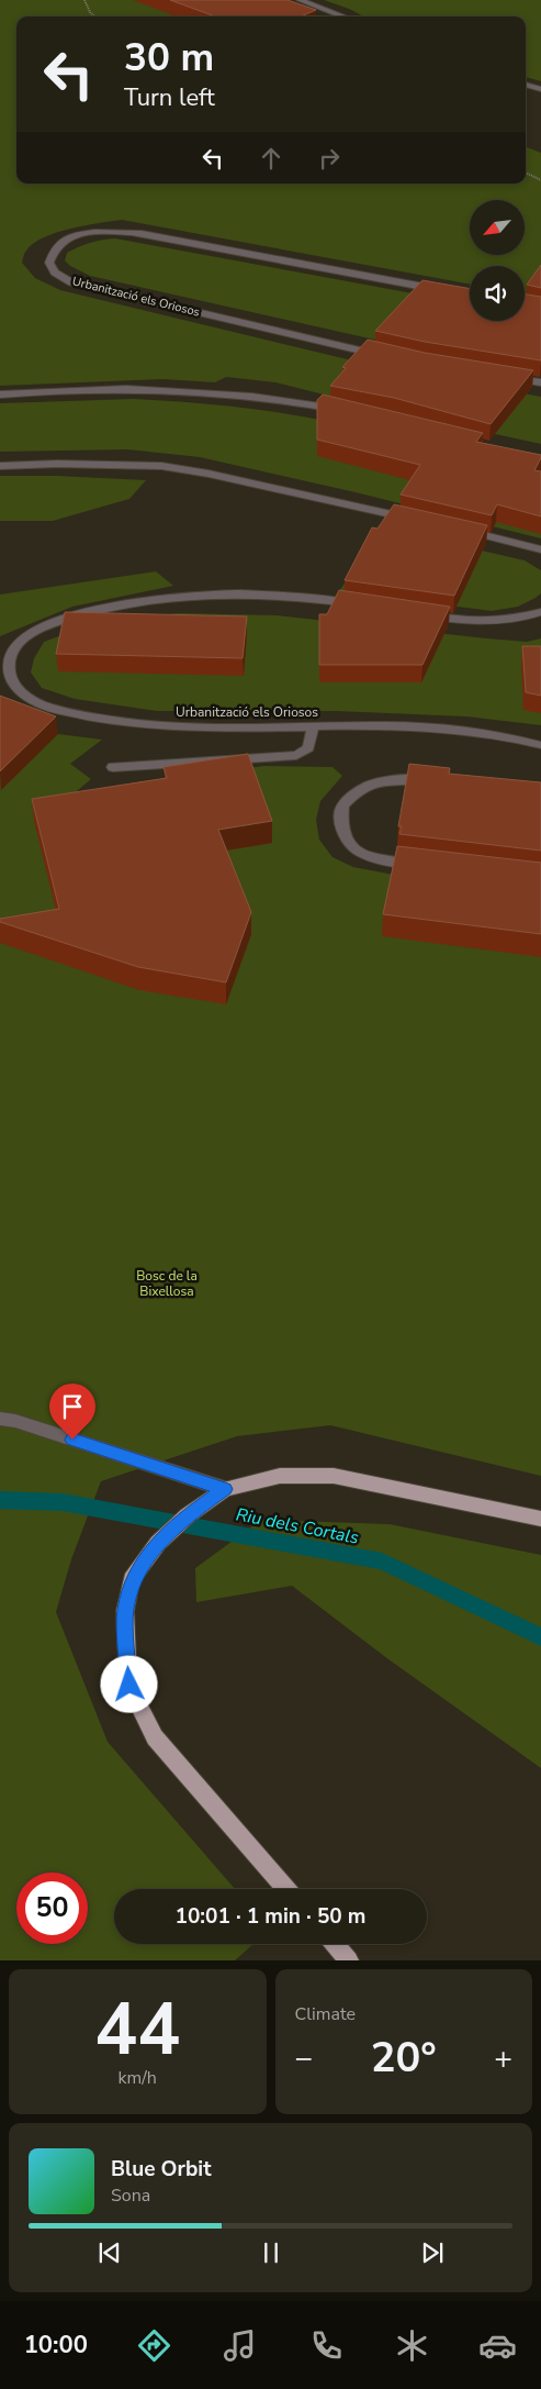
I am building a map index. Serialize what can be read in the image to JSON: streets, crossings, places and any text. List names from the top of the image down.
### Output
{
  "streets": {
    "street": ["Urbanització els Oriosos"]
  },
  "water": ["Riu dels Cortals"],
  "parks": ["Bosc de la Bixellosa"],
  "north": "bottom left",
  "page": {
    "turn": ["30 m", "Turn left"],
    "limit": "50",
    "trip": "10:01 · 1 min · 50 m",
    "tile": [
      ["44", "km/h"],
      "Climate"
    ],
    "heat": ["−", "20°", "+"],
    "song": ["Blue Orbit", "Sona"],
    "tabs": "10:00"
  }
}
